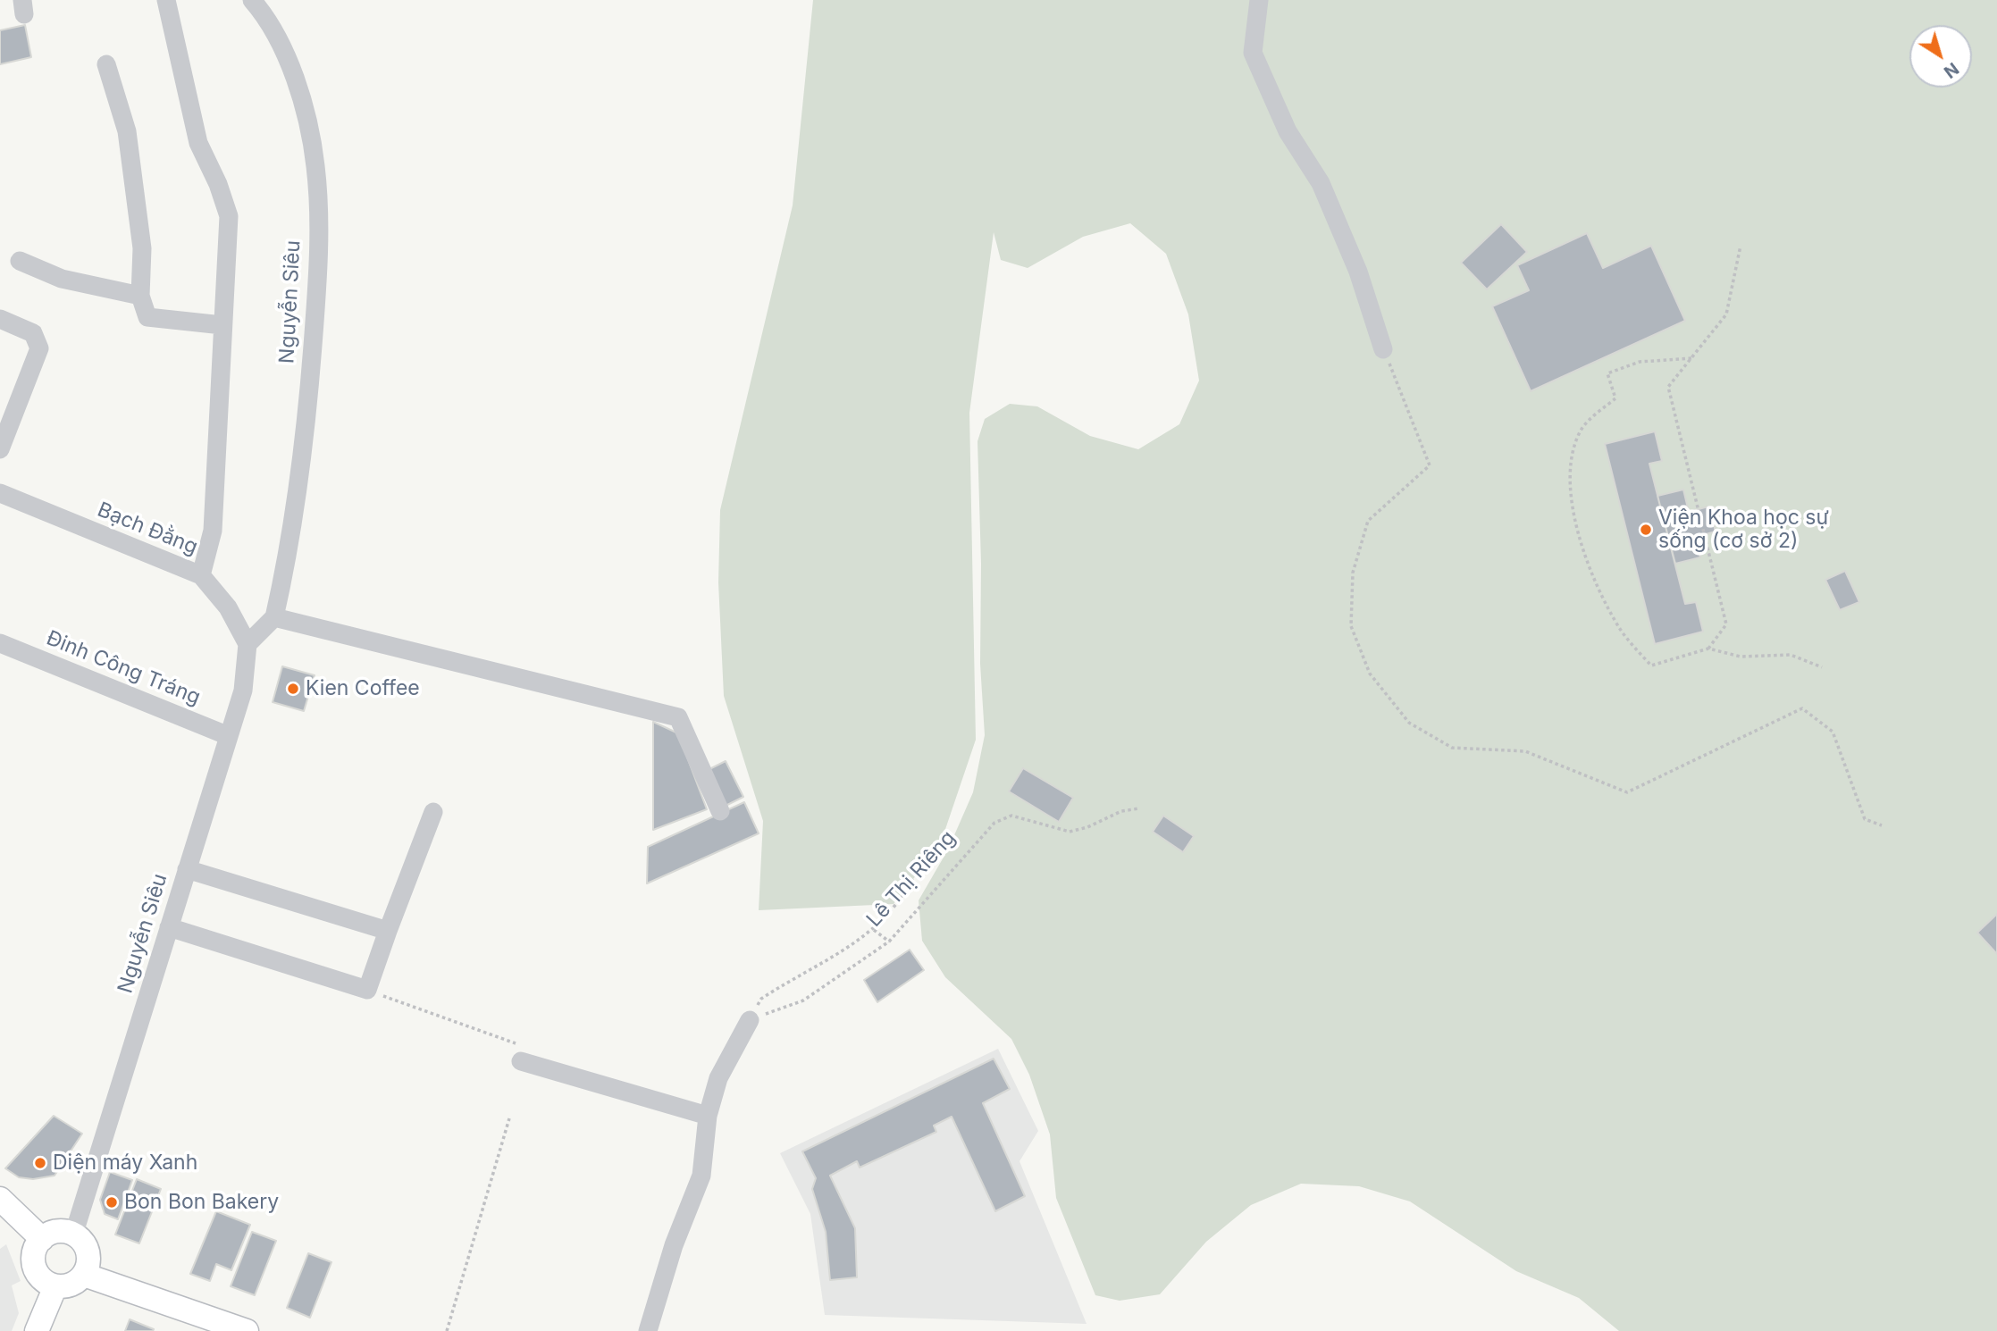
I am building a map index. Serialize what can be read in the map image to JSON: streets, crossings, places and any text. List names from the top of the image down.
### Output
{
  "streets": {
    "street": ["Nguyễn Siêu", "Bạch Đằng", "Đinh Công Tráng"],
    "path": ["Lê Thị Riêng"]
  },
  "crossings": [
    ["Nguyễn Siêu", "Bạch Đằng"],
    ["Nguyễn Siêu", "Đinh Công Tráng"]
  ],
  "places": [
    "Viện Khoa học sự sống (cơ sở 2)",
    "Kien Coffee",
    "Diện máy Xanh",
    "Bon Bon Bakery"
  ],
  "north": "bottom right"
}
